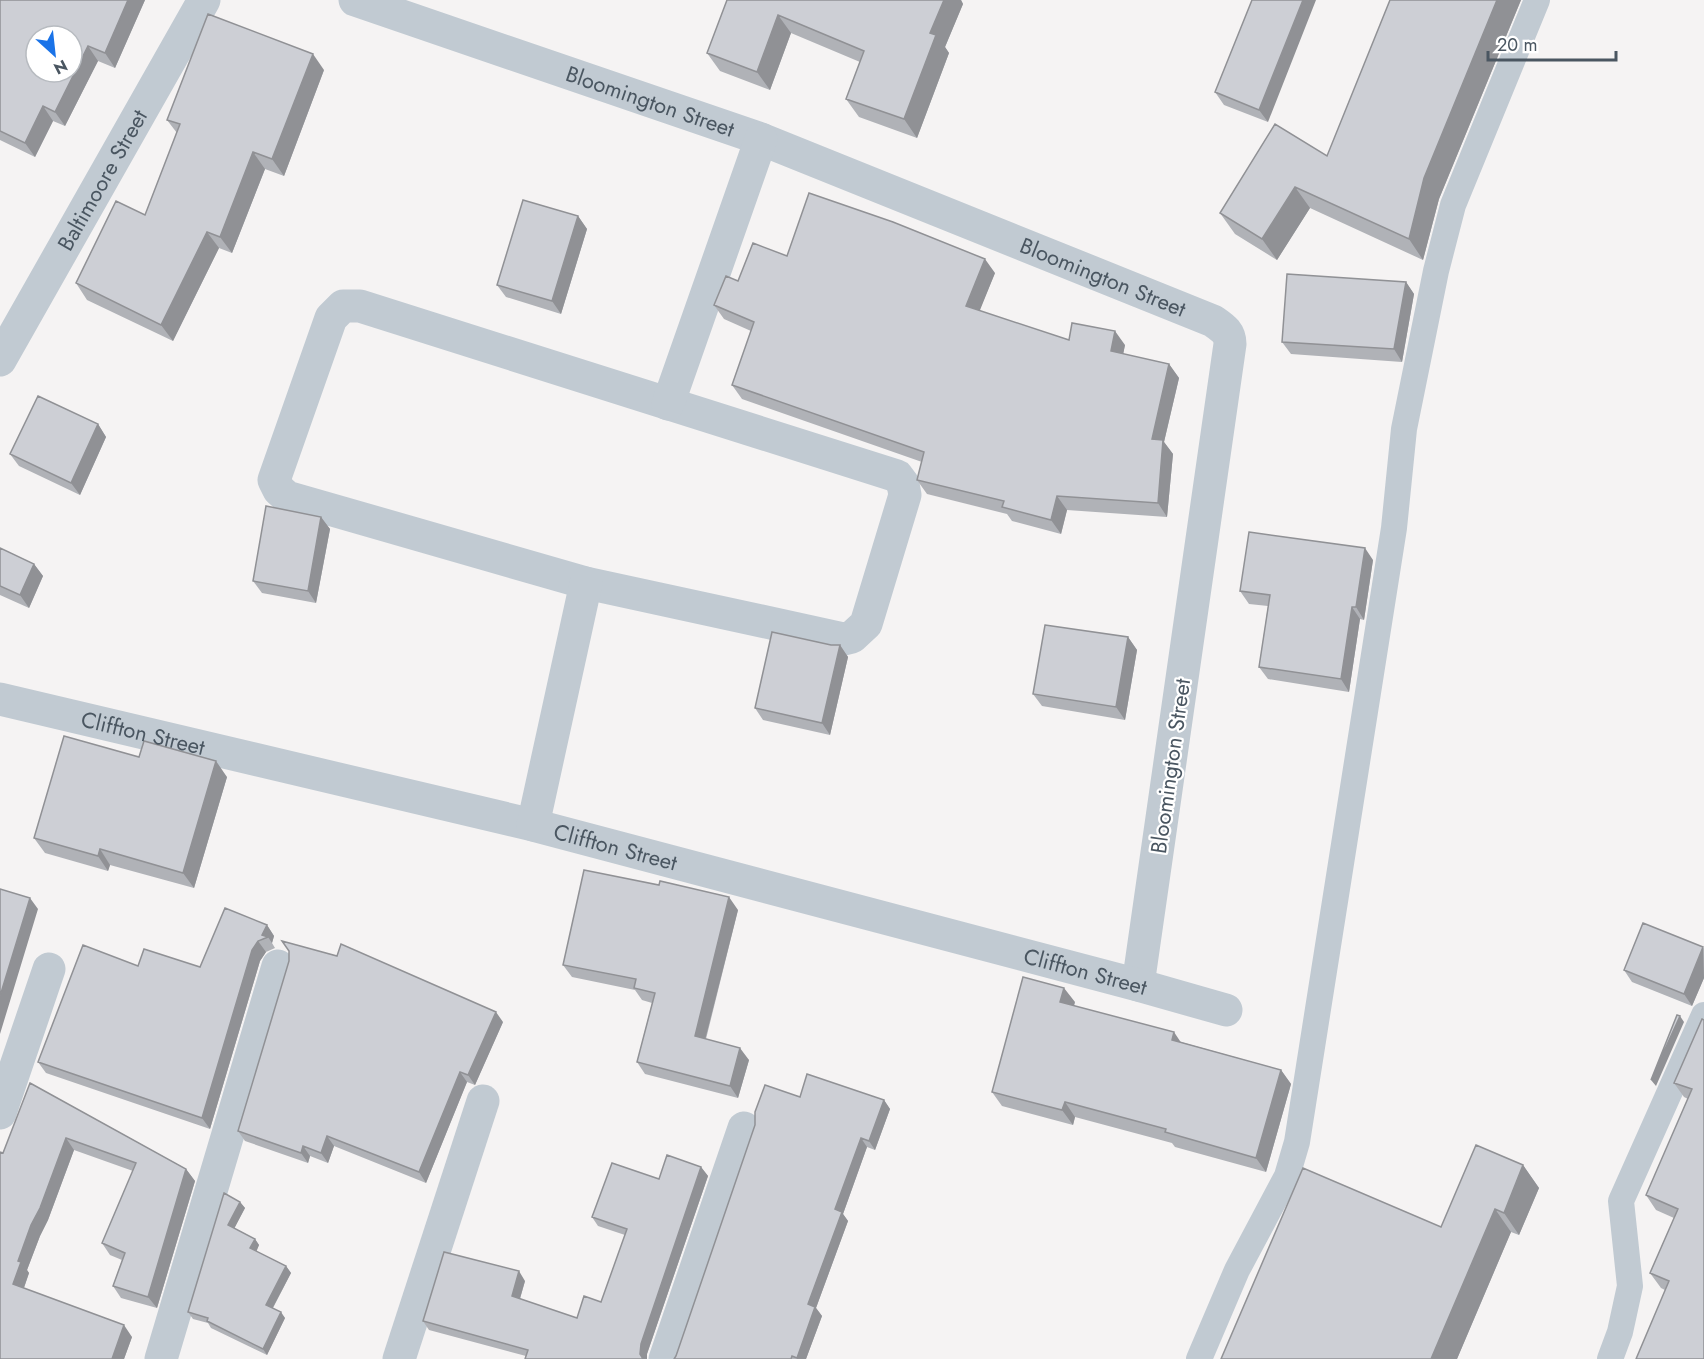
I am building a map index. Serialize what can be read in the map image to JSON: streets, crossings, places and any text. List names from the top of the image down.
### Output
{
  "streets": {
    "street": ["Bloomington Street", "Baltimoore Street", "Cliffton Street"]
  },
  "crossings": [
    ["Bloomington Street", "Cliffton Street"]
  ],
  "scale_bar": "20 m",
  "north": "bottom right"
}
